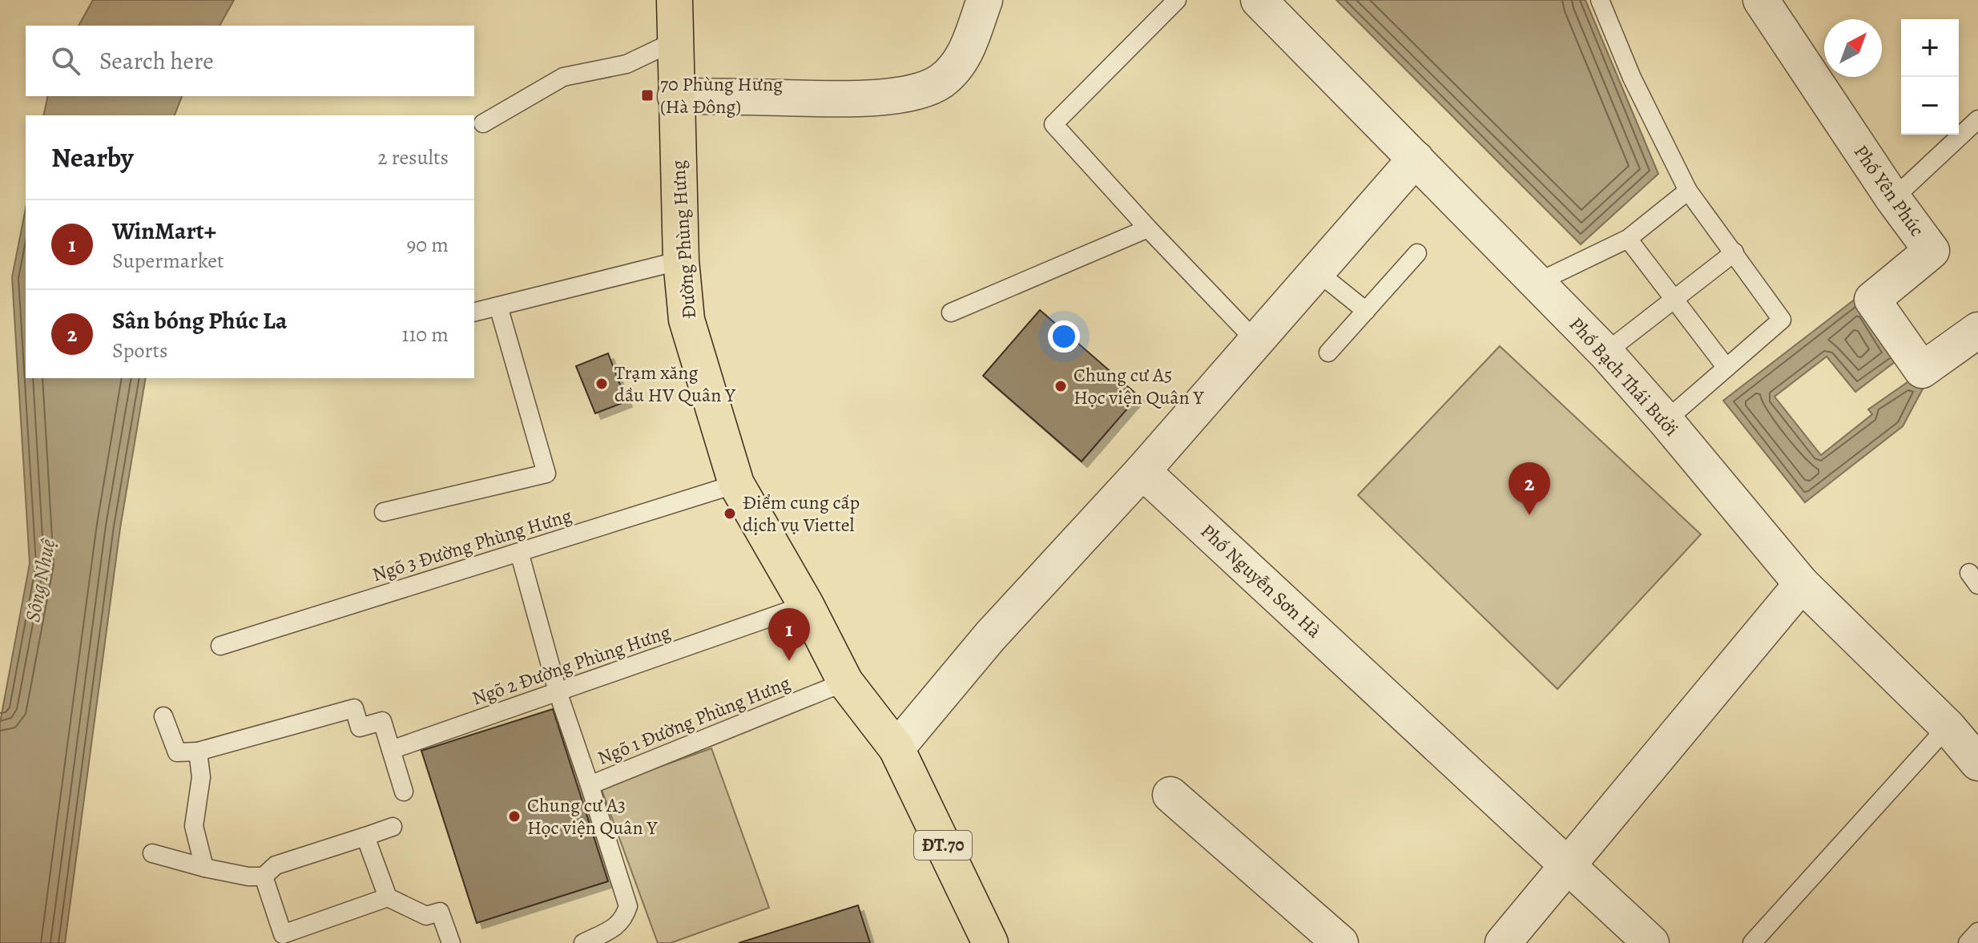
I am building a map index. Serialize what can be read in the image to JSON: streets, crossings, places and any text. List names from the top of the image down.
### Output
{
  "streets": {
    "main road": ["Đường Phùng Hưng", "ĐT.70"],
    "street": ["Phố Yên Phúc", "Phố Bạch Thái Bưởi", "Phố Nguyễn Sơn Hà"],
    "lane": ["Ngõ 3 Đường Phùng Hưng", "Ngõ 2 Đường Phùng Hưng", "Ngõ 1 Đường Phùng Hưng"]
  },
  "crossings": [
    ["Đường Phùng Hưng", "Ngõ 3 Đường Phùng Hưng"],
    ["Đường Phùng Hưng", "Ngõ 2 Đường Phùng Hưng"],
    ["Đường Phùng Hưng", "Ngõ 1 Đường Phùng Hưng"]
  ],
  "water": ["Sông Nhuệ"],
  "places": {
    "transit": ["70 Phùng Hưng (Hà Đông)"],
    "other": [
      "Trạm xăng dầu HV Quân Y",
      "Chung cư A5 Học viện Quân Y",
      "Điểm cung cấp dịch vụ Viettel",
      "Chung cư A3 Học viện Quân Y"
    ]
  },
  "north": "top right",
  "page": {
    "map_buttons": ["+", "−"],
    "search": "Search here",
    "heading": ["Nearby", "2 results"],
    "list": [
      {
        "mark": "1",
        "name": "WinMart+",
        "note": "Supermarket",
        "value": "90 m"
      },
      {
        "mark": "2",
        "name": "Sân bóng Phúc La",
        "note": "Sports",
        "value": "110 m"
      }
    ],
    "pins": ["2", "1"]
  }
}
